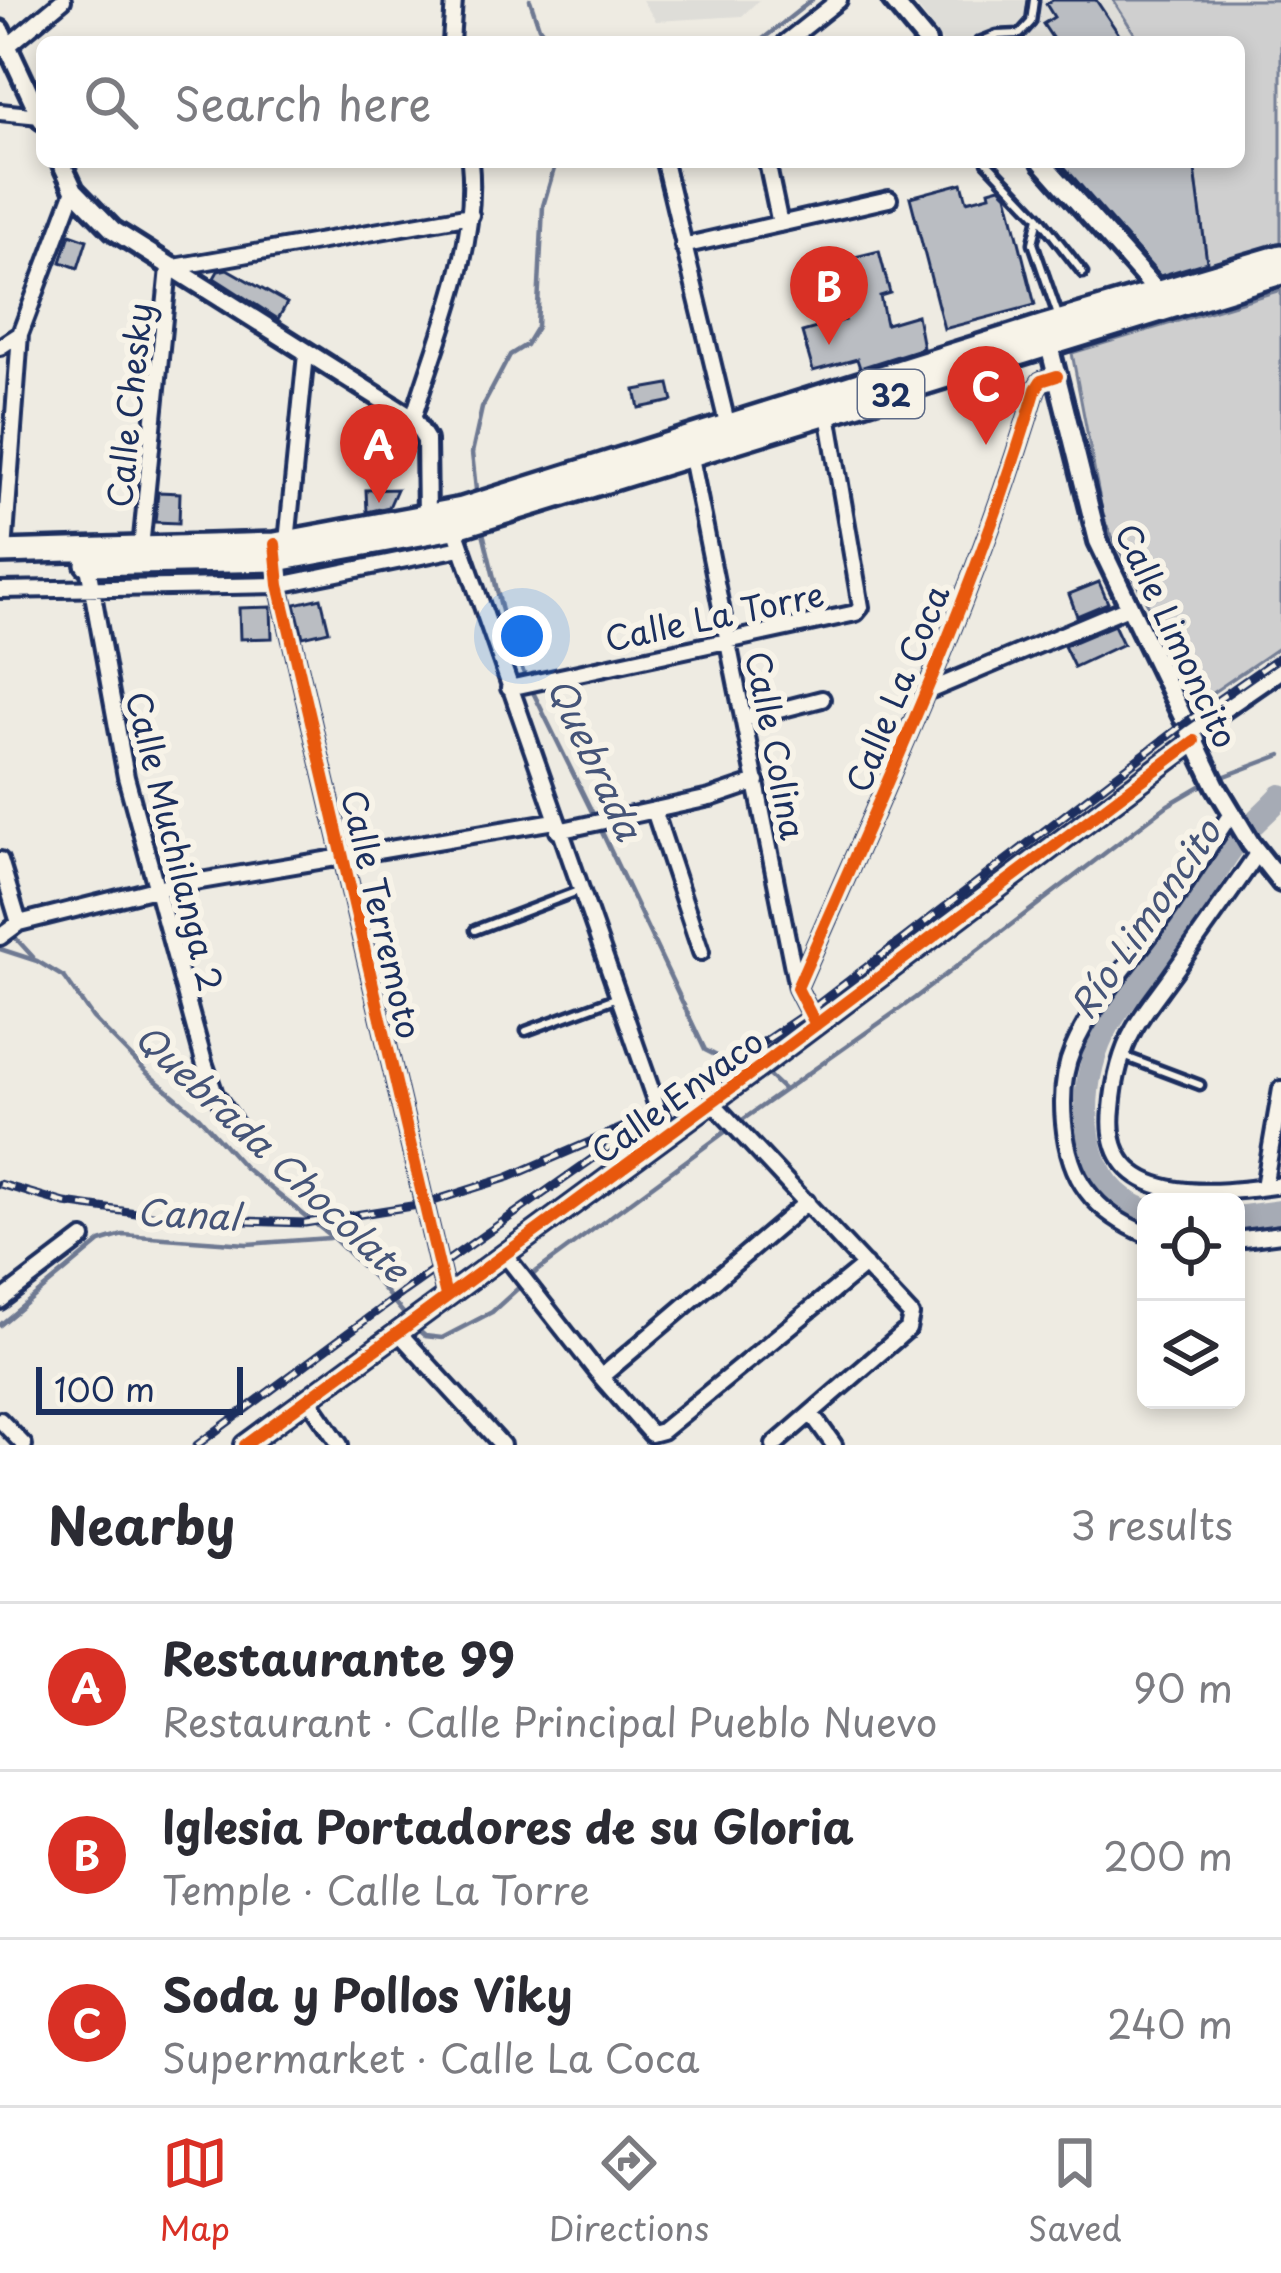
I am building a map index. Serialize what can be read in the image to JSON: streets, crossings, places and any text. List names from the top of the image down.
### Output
{
  "streets": {
    "highway": ["32"],
    "street": [
      "Calle Chesky",
      "Calle La Torre",
      "Calle Limoncito",
      "Calle La Coca",
      "Calle Colina",
      "Calle Muchilanga 2",
      "Calle Terremoto",
      "Calle Envaco"
    ]
  },
  "crossings": [
    ["32", "Calle Chesky"],
    ["32", "Calle La Torre"],
    ["32", "Calle Limoncito"],
    ["32", "Calle Colina"],
    ["32", "Calle Muchilanga 2"],
    ["32", "Calle Terremoto"],
    ["Calle La Torre", "Calle Colina"],
    ["Calle Limoncito", "Calle La Coca"],
    ["Calle Limoncito", "Calle Envaco"],
    ["Calle La Coca", "Calle Colina"],
    ["Calle Terremoto", "Calle Envaco"]
  ],
  "water": [
    "Quebrada",
    "Río Limoncito",
    "Quebrada Chocolate",
    "Canal"
  ],
  "scale_bar": "100 m",
  "page": {
    "search": "Search here",
    "pins": ["B", "C", "A"],
    "scale": "100 m",
    "heading": ["Nearby", "3 results"],
    "list": [
      {
        "mark": "A",
        "name": "Restaurante 99",
        "note": "Restaurant · Calle Principal Pueblo Nuevo",
        "value": "90 m"
      },
      {
        "mark": "B",
        "name": "Iglesia Portadores de su Gloria",
        "note": "Temple · Calle La Torre",
        "value": "200 m"
      },
      {
        "mark": "C",
        "name": "Soda y Pollos Viky",
        "note": "Supermarket · Calle La Coca",
        "value": "240 m"
      }
    ],
    "nav": ["Map", "Directions", "Saved"]
  }
}
